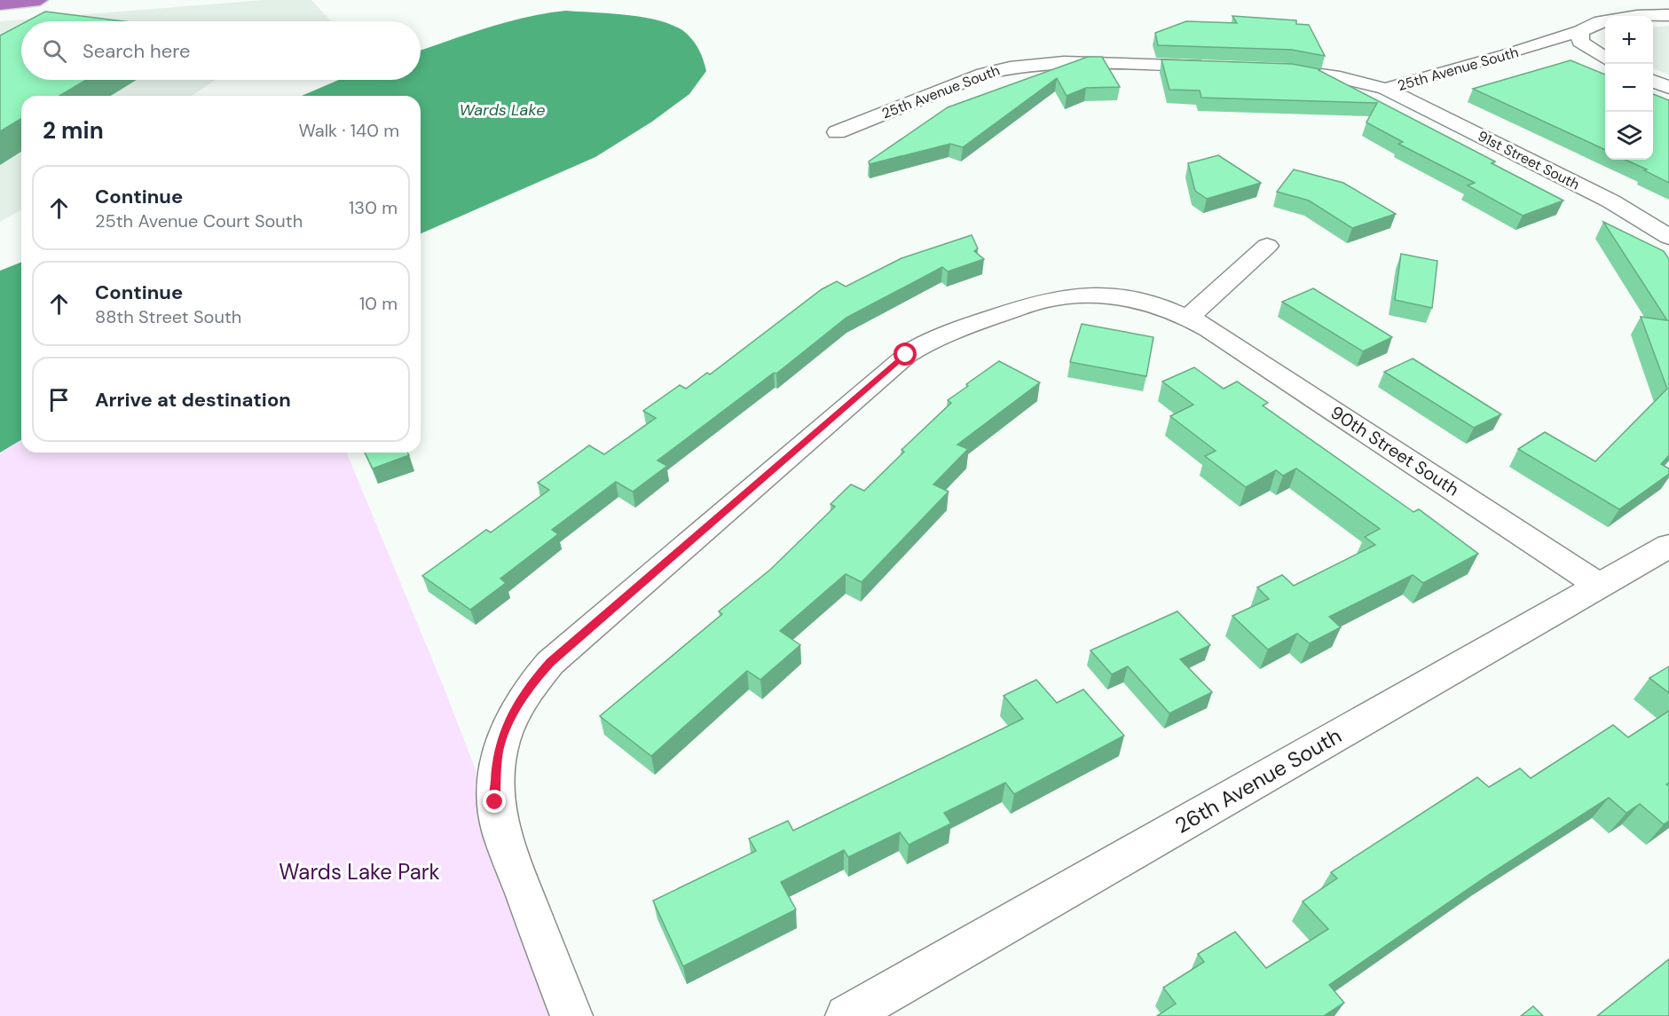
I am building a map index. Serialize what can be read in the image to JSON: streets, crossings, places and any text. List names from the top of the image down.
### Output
{
  "streets": {
    "street": [
      "25th Avenue South",
      "91st Street South",
      "90th Street South",
      "26th Avenue South"
    ]
  },
  "crossings": [
    ["25th Avenue South", "91st Street South"],
    ["90th Street South", "26th Avenue South"]
  ],
  "water": ["Wards Lake"],
  "parks": ["Wards Lake Park"],
  "page": {
    "map_buttons": ["+", "−"],
    "search": "Search here",
    "heading": ["2 min", "Walk · 140 m"],
    "list": [
      ["Continue", "25th Avenue Court South", "130 m"],
      ["Continue", "88th Street South", "10 m"],
      "Arrive at destination"
    ]
  }
}
